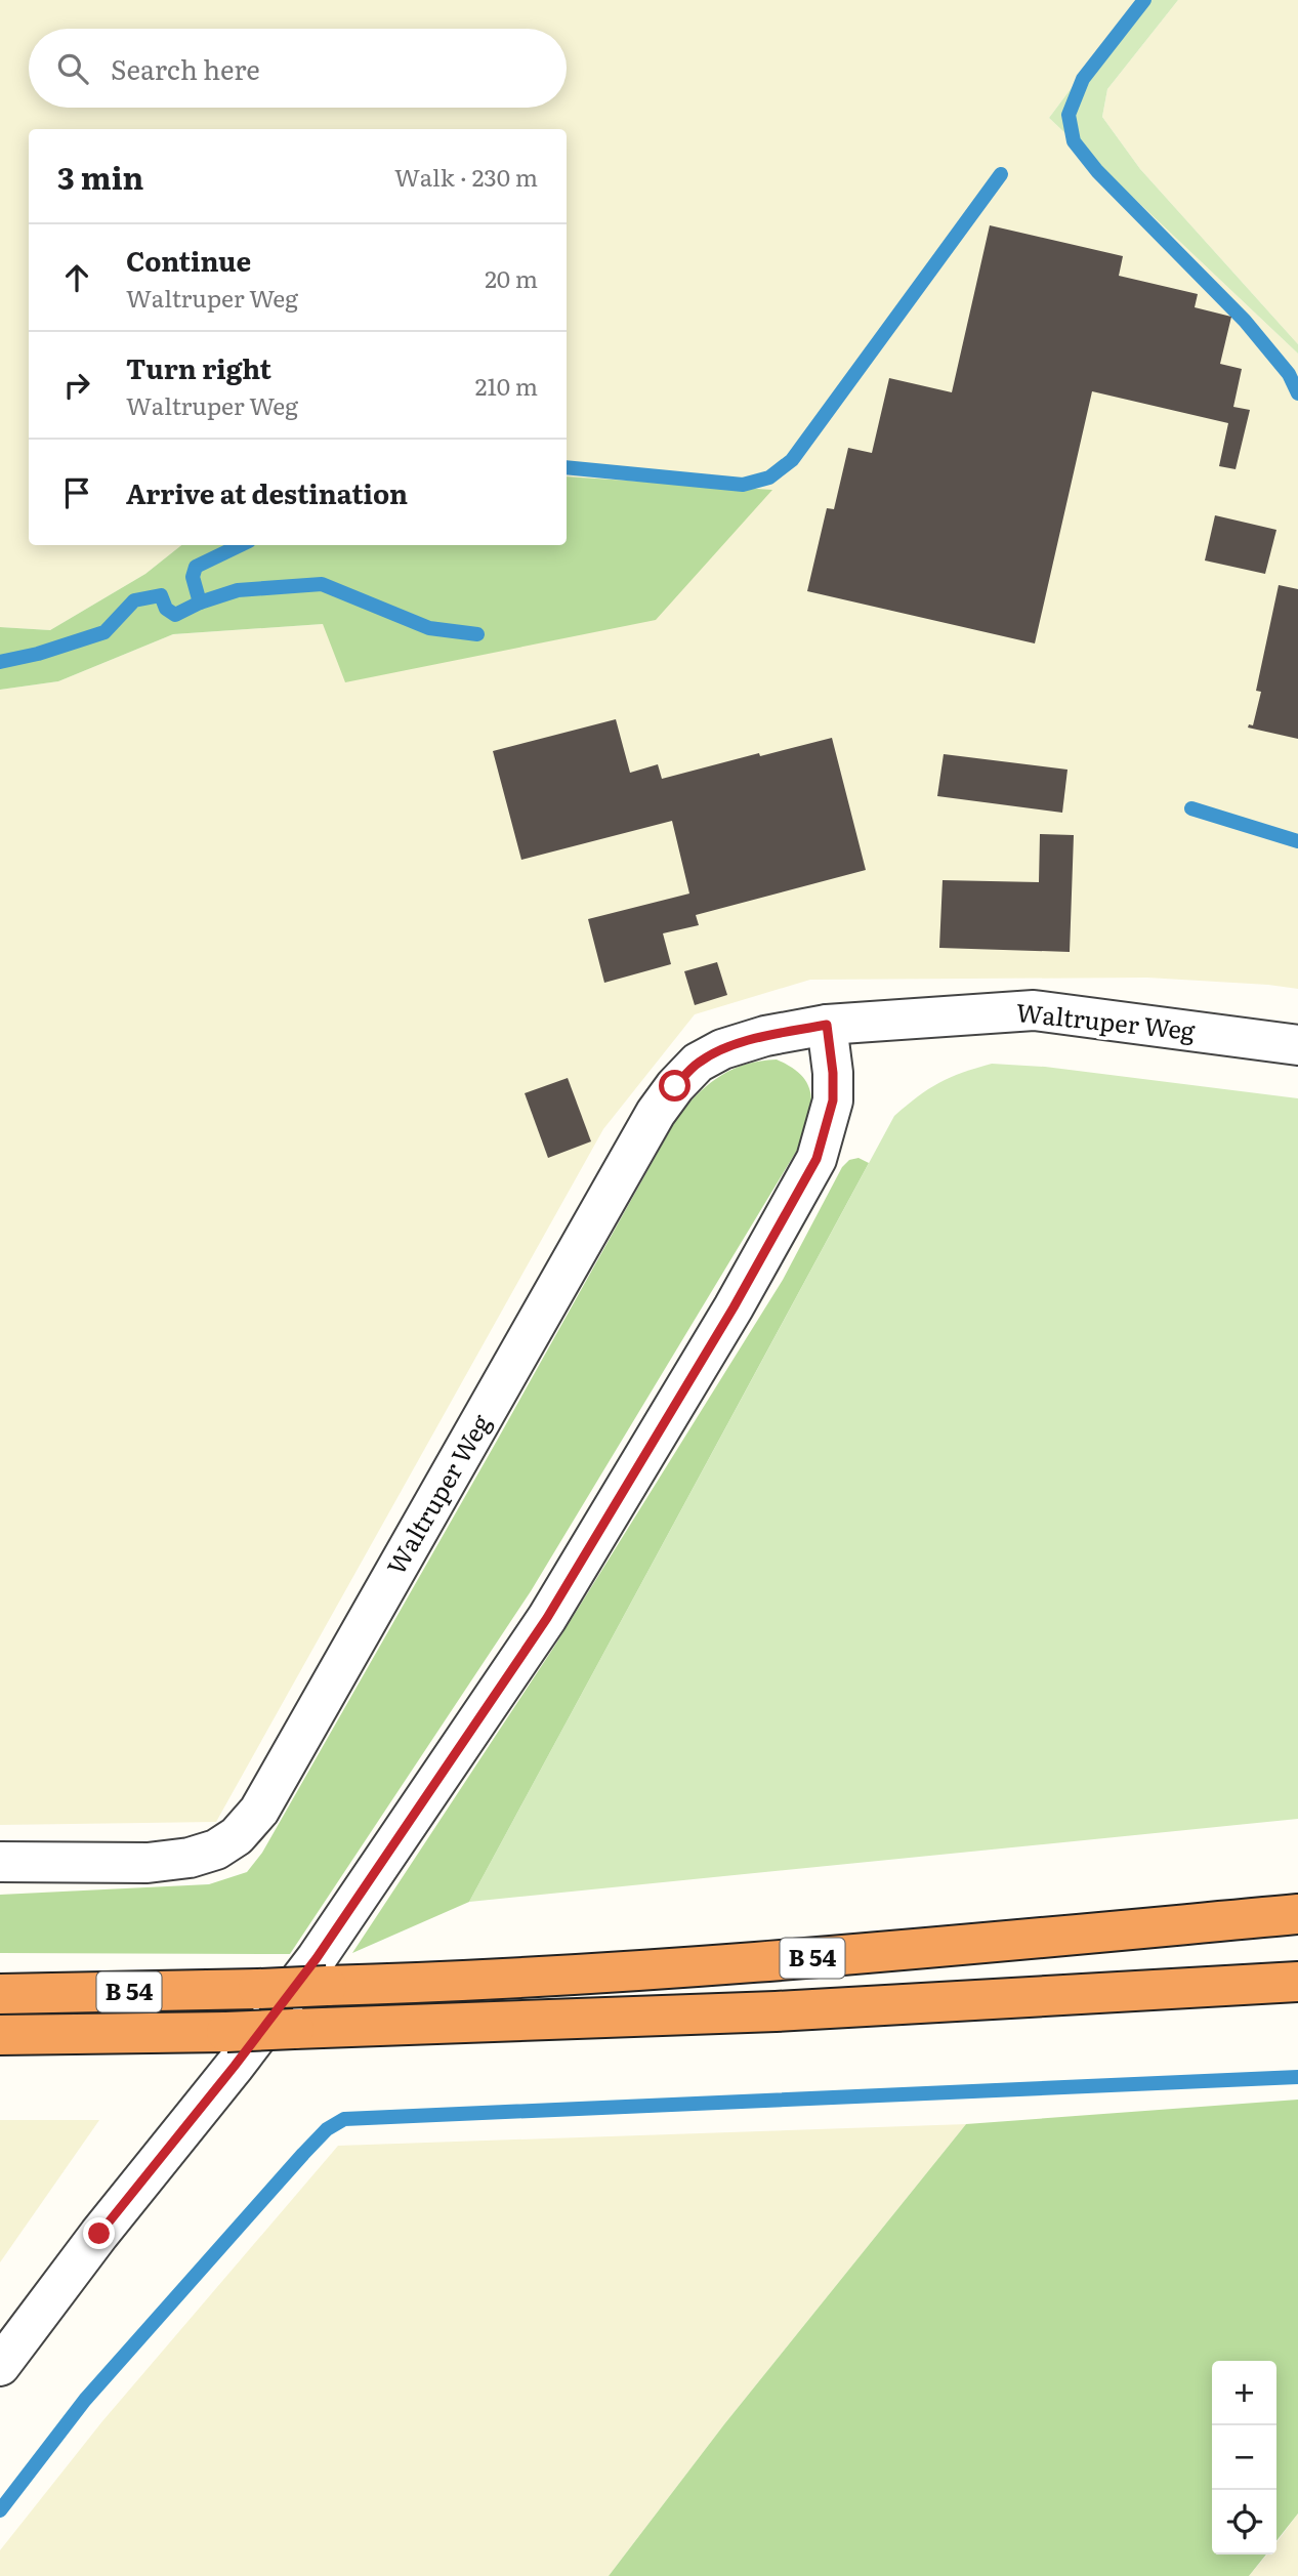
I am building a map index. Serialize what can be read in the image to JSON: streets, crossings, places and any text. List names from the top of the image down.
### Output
{
  "streets": {
    "highway": ["B 54"],
    "street": ["Waltruper Weg"]
  },
  "page": {
    "search": "Search here",
    "heading": ["3 min", "Walk · 230 m"],
    "list": [
      ["Continue", "Waltruper Weg", "20 m"],
      ["Turn right", "Waltruper Weg", "210 m"],
      "Arrive at destination"
    ],
    "map_buttons": ["+", "−"]
  }
}
